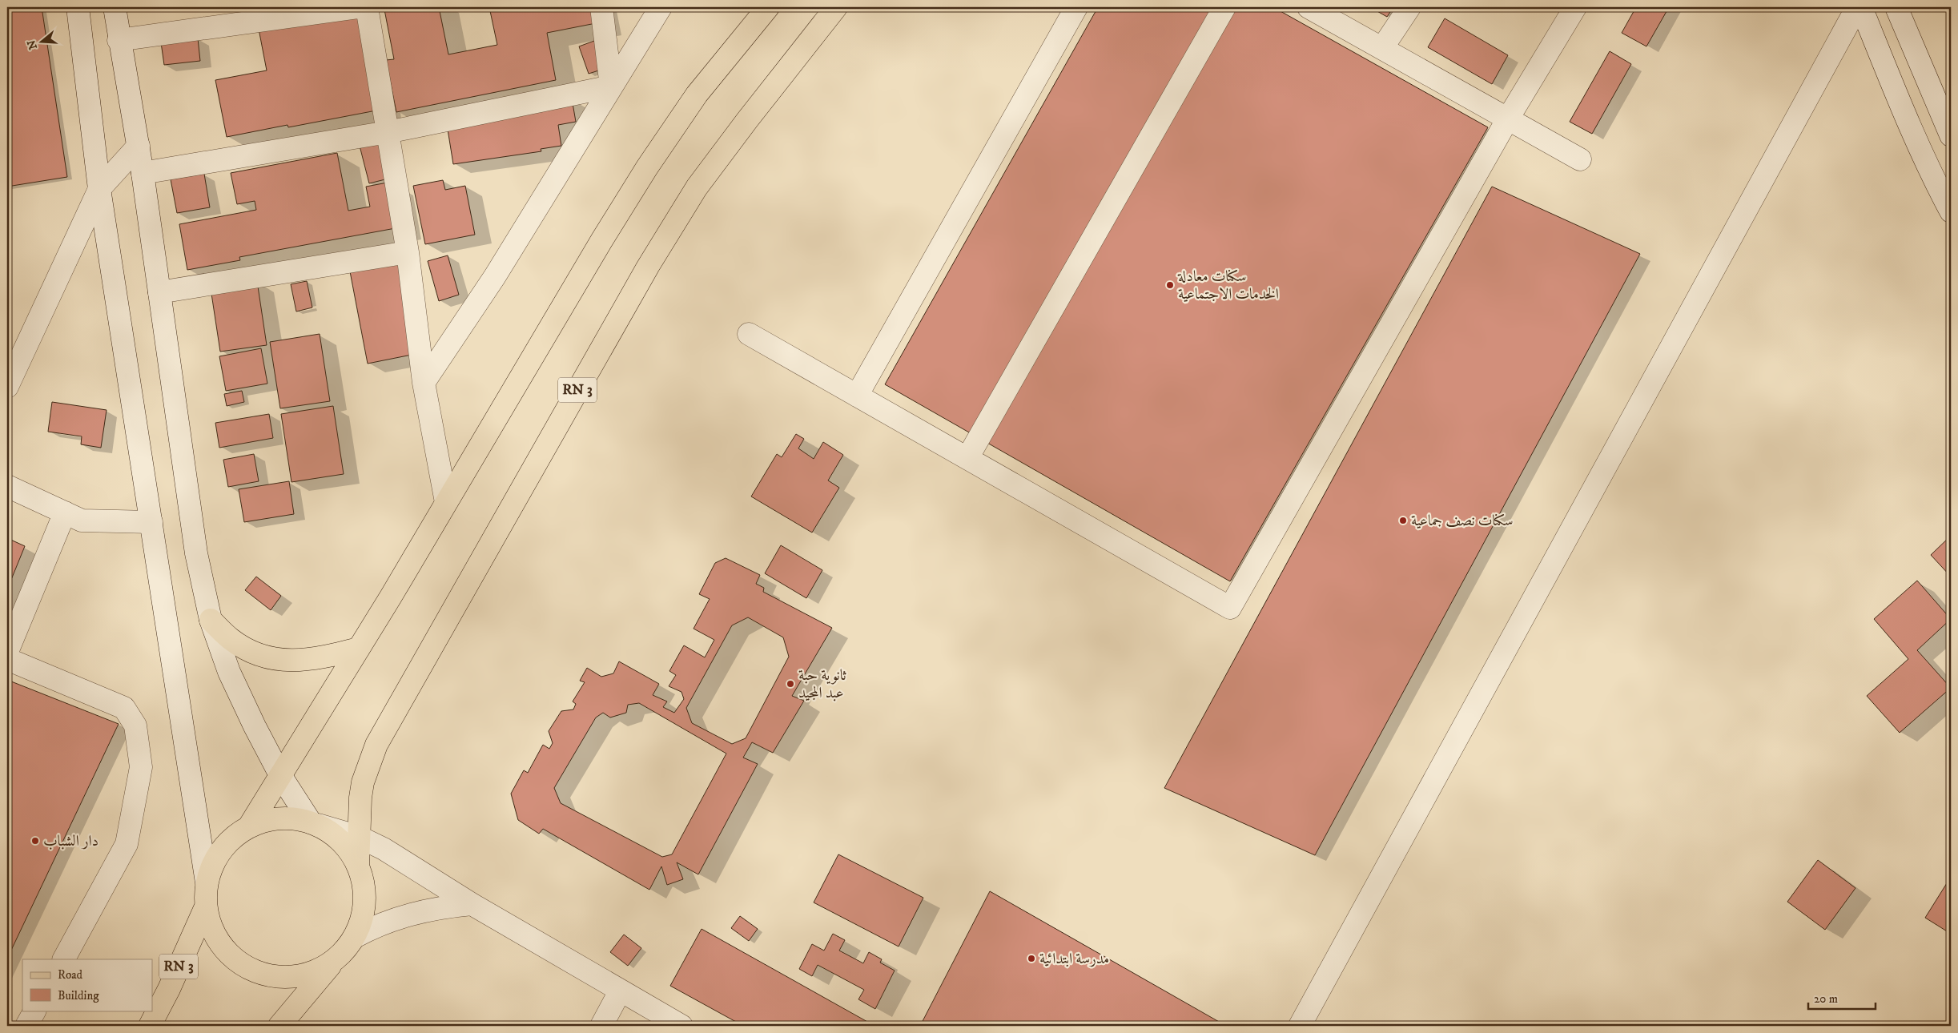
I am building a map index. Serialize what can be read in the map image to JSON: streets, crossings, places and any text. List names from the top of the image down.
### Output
{
  "streets": {
    "main road": ["RN 3"]
  },
  "places": [
    "سكنات معادلة الخدمات الاجتماعية",
    "سكنات نصف جماعية",
    "ثانوية حبة عبد المجيد",
    "دار الشباب",
    "مدرسة ابتدائية"
  ],
  "legend": ["Road", "Building"],
  "scale_bar": "20 m",
  "north": "left"
}
